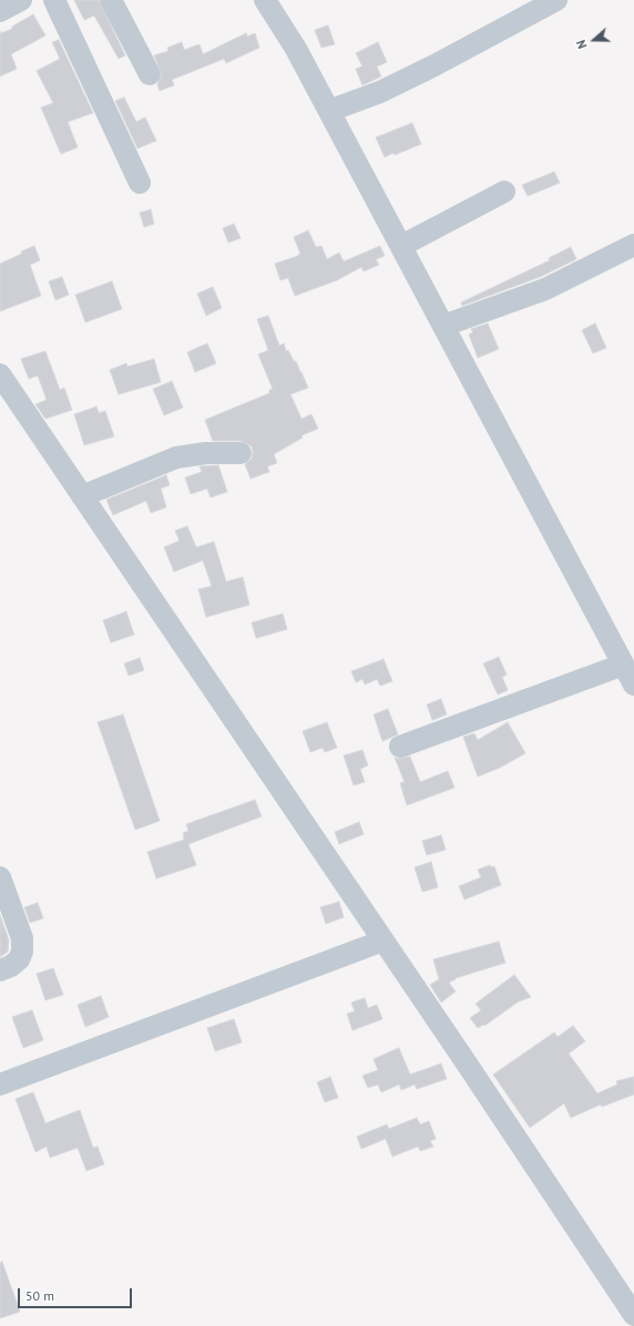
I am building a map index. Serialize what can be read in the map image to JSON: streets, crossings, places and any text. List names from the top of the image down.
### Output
{
  "scale_bar": "50 m",
  "north": "left"
}
